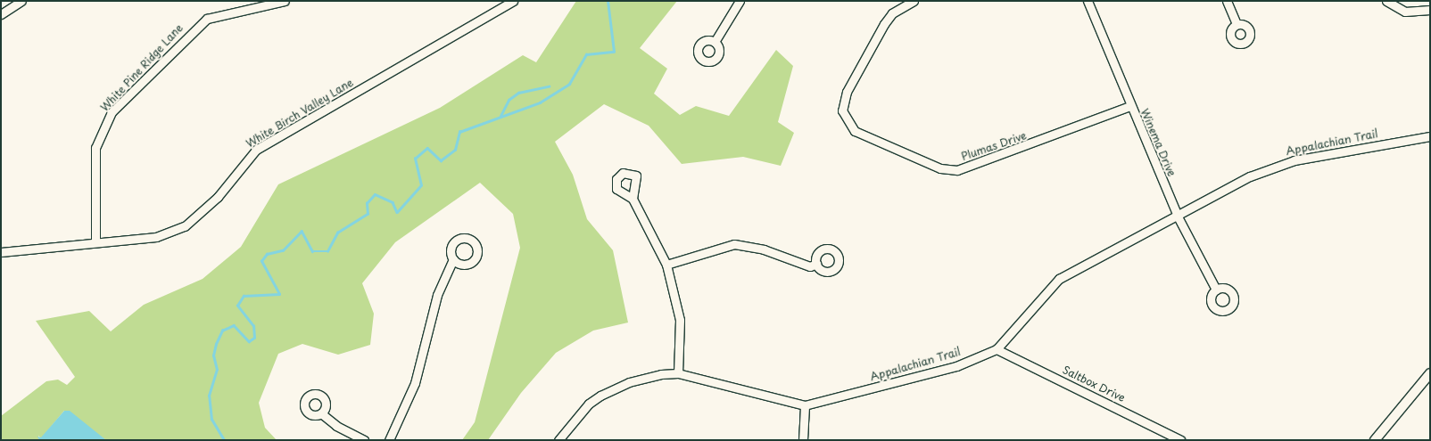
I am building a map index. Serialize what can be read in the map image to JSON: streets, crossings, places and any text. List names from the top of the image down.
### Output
{
  "streets": {
    "street": [
      "White Pine Ridge Lane",
      "White Birch Valley Lane",
      "Winema Drive",
      "Appalachian Trail",
      "Plumas Drive",
      "Saltbox Drive"
    ]
  },
  "crossings": [
    ["White Pine Ridge Lane", "White Birch Valley Lane"],
    ["Winema Drive", "Appalachian Trail"],
    ["Winema Drive", "Plumas Drive"],
    ["Appalachian Trail", "Saltbox Drive"]
  ]
}
